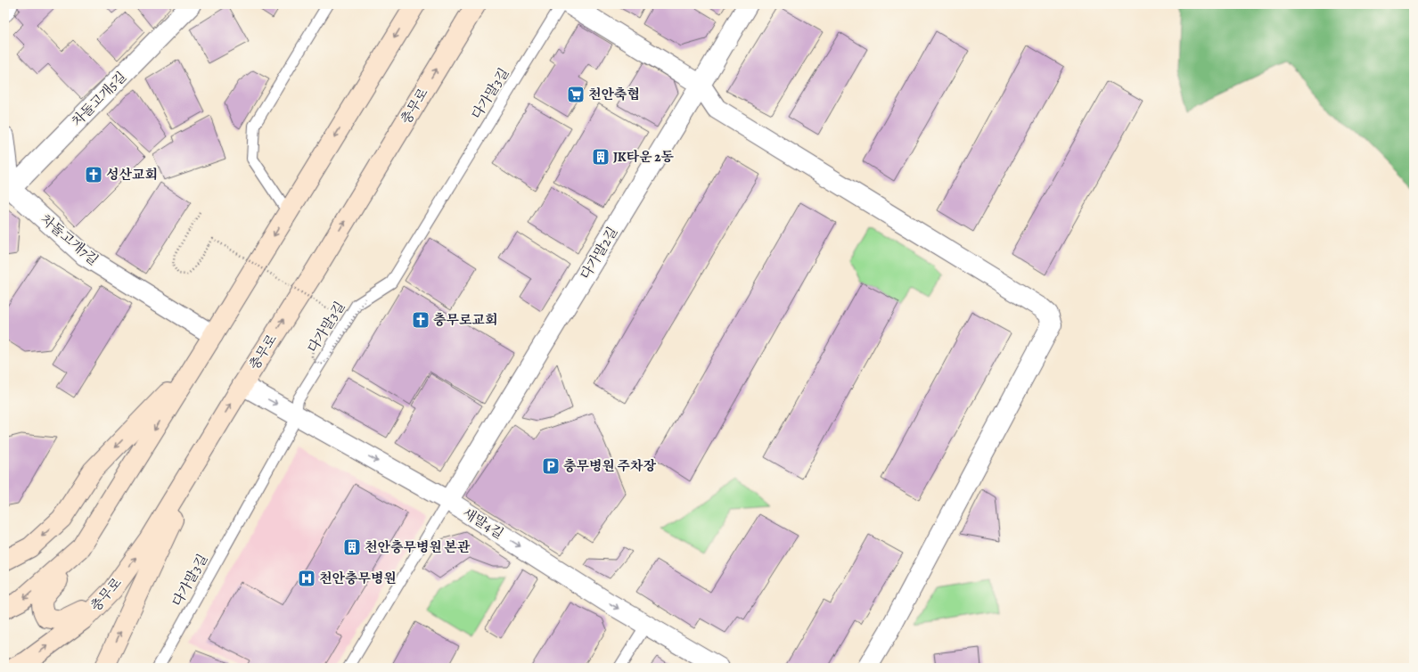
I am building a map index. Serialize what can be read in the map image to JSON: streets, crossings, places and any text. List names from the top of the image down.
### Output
{
  "streets": {
    "main road": ["충무로"],
    "street": [
      "차돌고개5길",
      "차돌고개7길",
      "다가말2길",
      "새말4길"
    ],
    "lane": ["다가말3길"]
  },
  "crossings": [
    ["다가말3길", "새말4길"],
    ["차돌고개5길", "차돌고개7길"],
    ["충무로", "새말4길"],
    ["다가말2길", "새말4길"]
  ],
  "one_way": ["새말4길"],
  "places": {
    "supermarket": ["천안축협"],
    "building": ["JK타운 2동", "천안충무병원 본관"],
    "church": ["성산교회", "충무로교회"],
    "parking": ["충무병원 주차장"],
    "hospital": ["천안충무병원"]
  }
}
